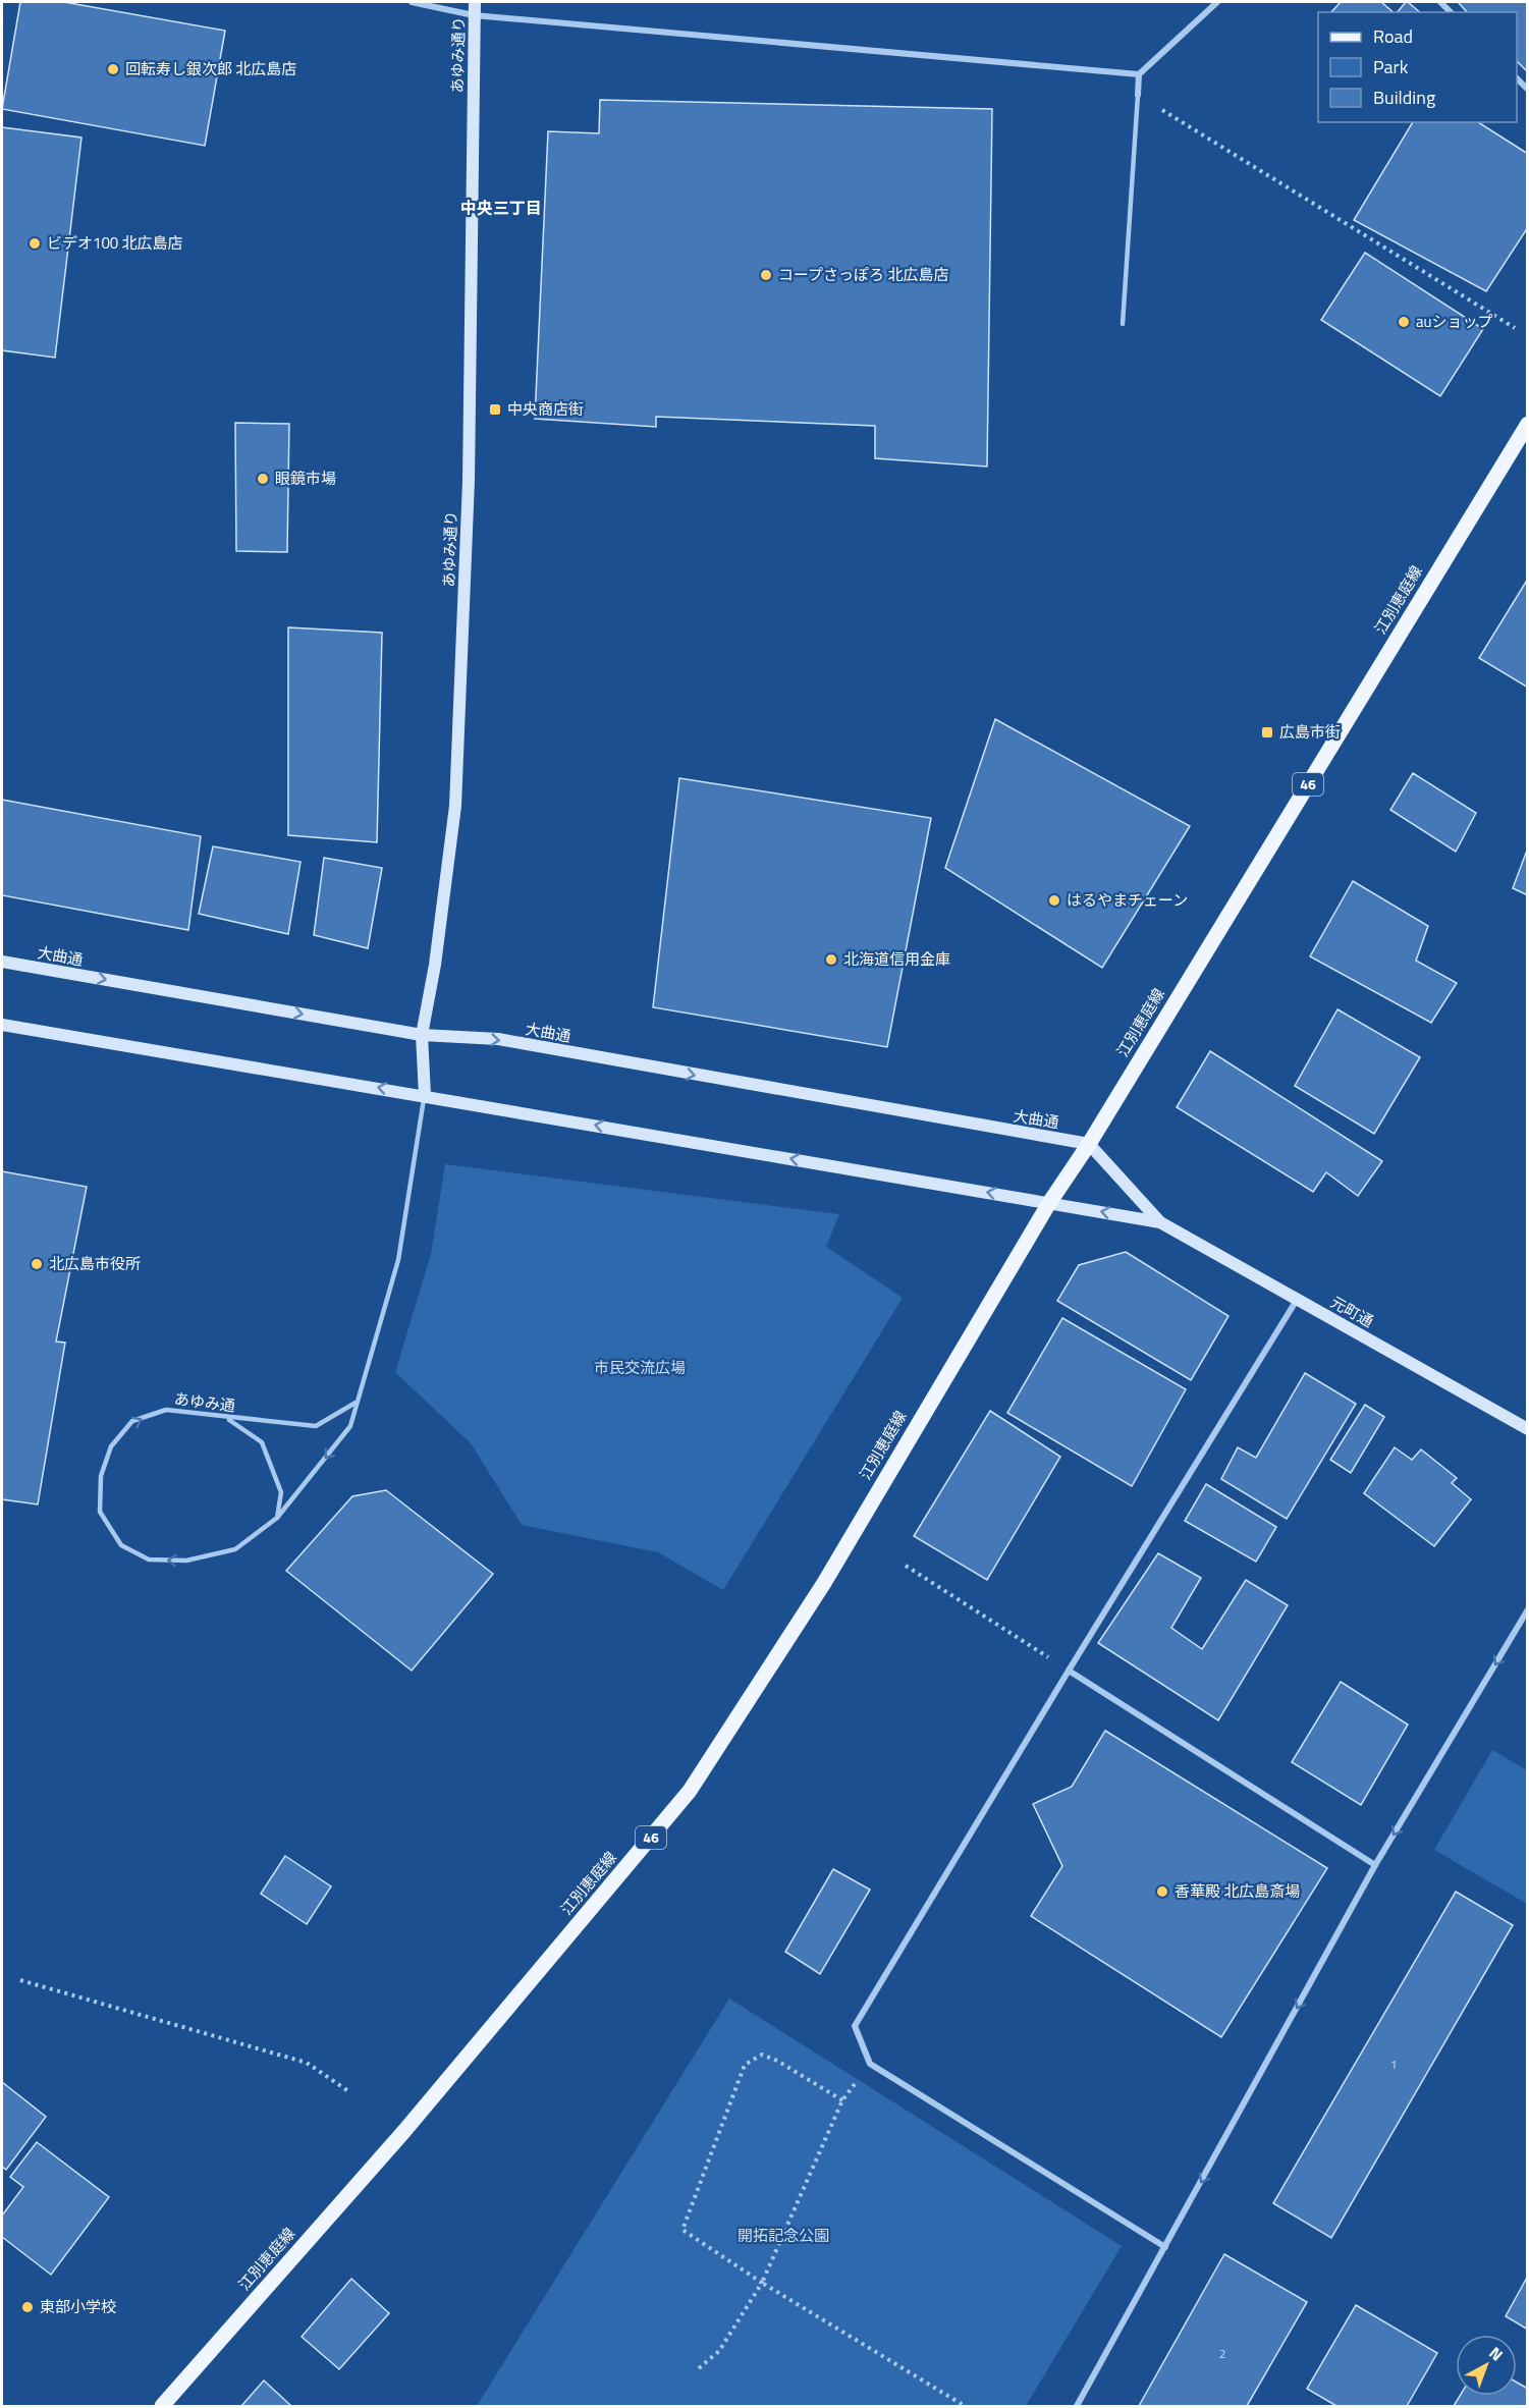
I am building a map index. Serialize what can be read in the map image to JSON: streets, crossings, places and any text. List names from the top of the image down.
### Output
{
  "streets": {
    "main road": [
      "あゆみ通り",
      "江別恵庭線",
      "46",
      "大曲通",
      "元町通"
    ],
    "lane": ["あゆみ通"]
  },
  "crossings": [
    ["あゆみ通り", "大曲通"],
    ["あゆみ通り", "あゆみ通"],
    ["江別恵庭線", "大曲通"]
  ],
  "districts": ["中央三丁目"],
  "parks": ["市民交流広場", "開拓記念公園"],
  "places": {
    "other": [
      "回転寿し銀次郎 北広島店",
      "ビデオ100 北広島店",
      "コープさっぽろ 北広島店",
      "auショップ",
      "眼鏡市場",
      "はるやまチェーン",
      "北海道信用金庫",
      "北広島市役所",
      "香華殿 北広島斎場",
      "東部小学校"
    ],
    "transit": ["中央商店街", "広島市街"]
  },
  "house_numbers": ["1", "2"],
  "legend": ["Road", "Park", "Building"],
  "north": "top right"
}
